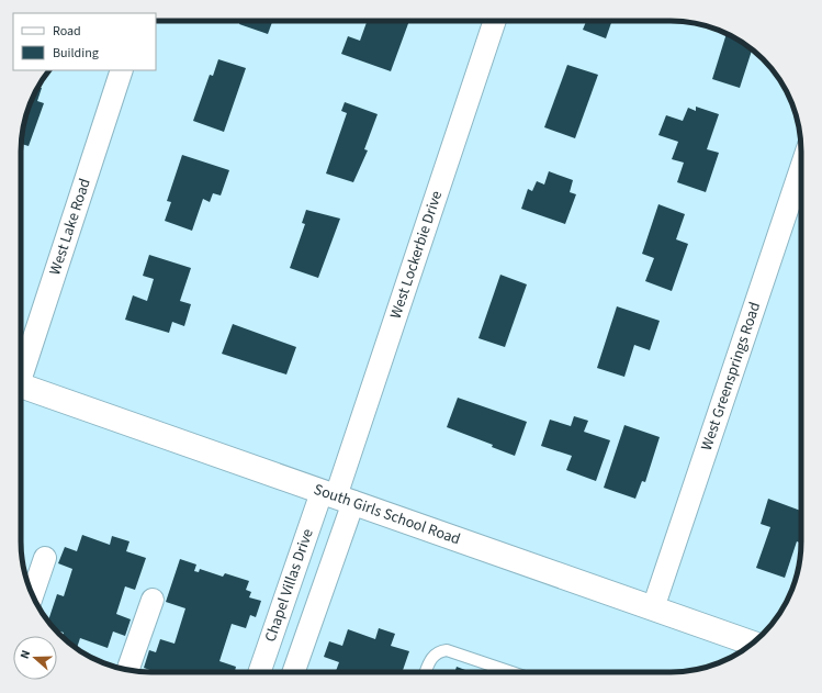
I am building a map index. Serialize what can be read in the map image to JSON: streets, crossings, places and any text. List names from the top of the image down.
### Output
{
  "streets": {
    "main road": ["South Girls School Road"],
    "street": [
      "West Lake Road",
      "West Lockerbie Drive",
      "West Greensprings Road",
      "Chapel Villas Drive"
    ]
  },
  "crossings": [
    ["West Lockerbie Drive", "South Girls School Road"],
    ["West Lockerbie Drive", "Chapel Villas Drive"],
    ["West Greensprings Road", "South Girls School Road"],
    ["South Girls School Road", "Chapel Villas Drive"]
  ],
  "legend": ["Road", "Building"],
  "north": "left"
}
